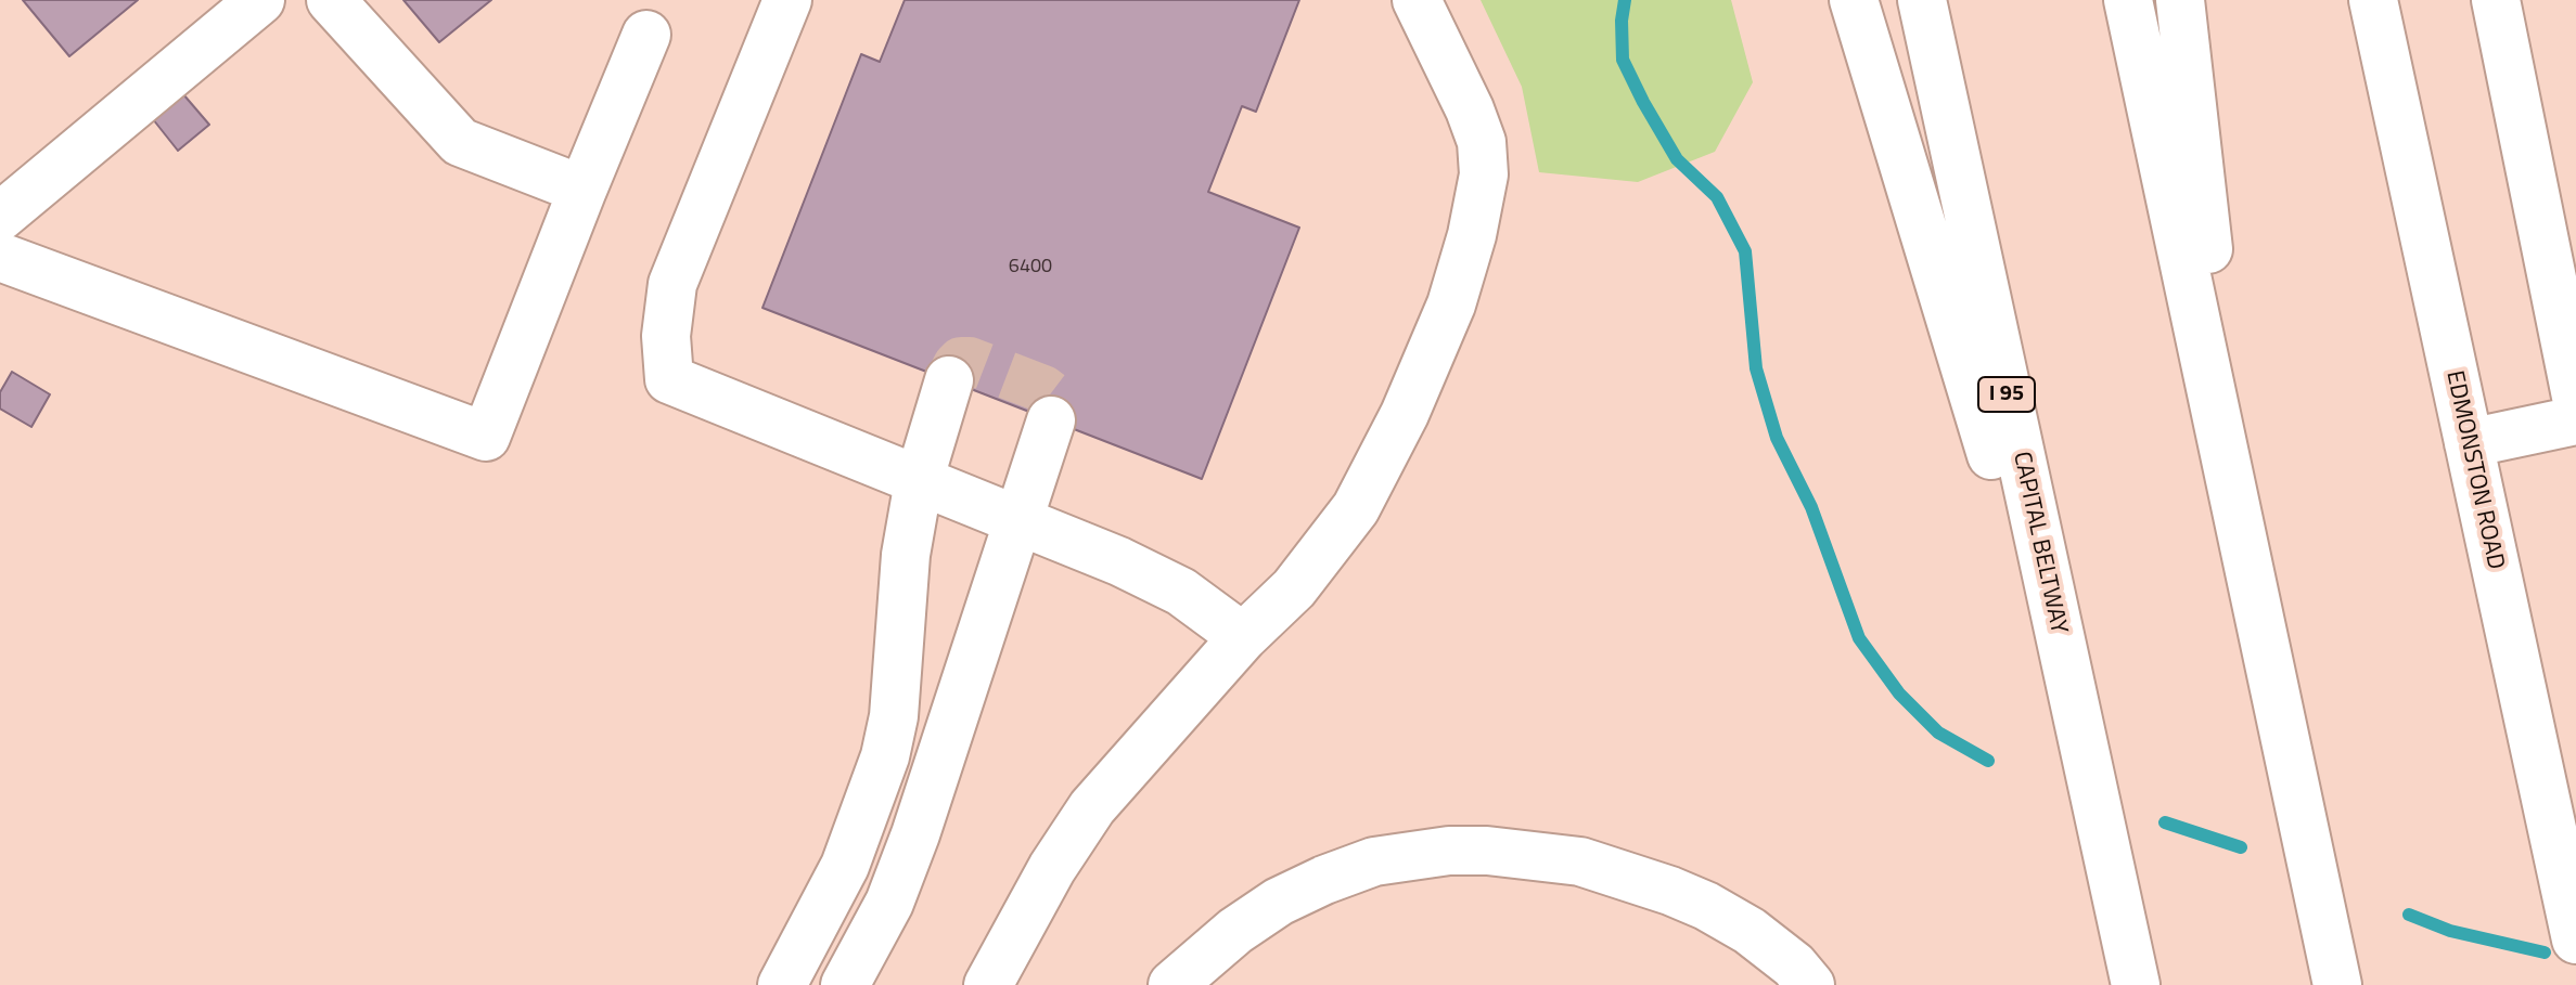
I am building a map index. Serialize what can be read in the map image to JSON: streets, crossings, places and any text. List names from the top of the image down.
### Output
{
  "streets": {
    "main road": ["I 95", "EDMONSTON ROAD", "CAPITAL BELTWAY"]
  },
  "house_numbers": ["6400"]
}
